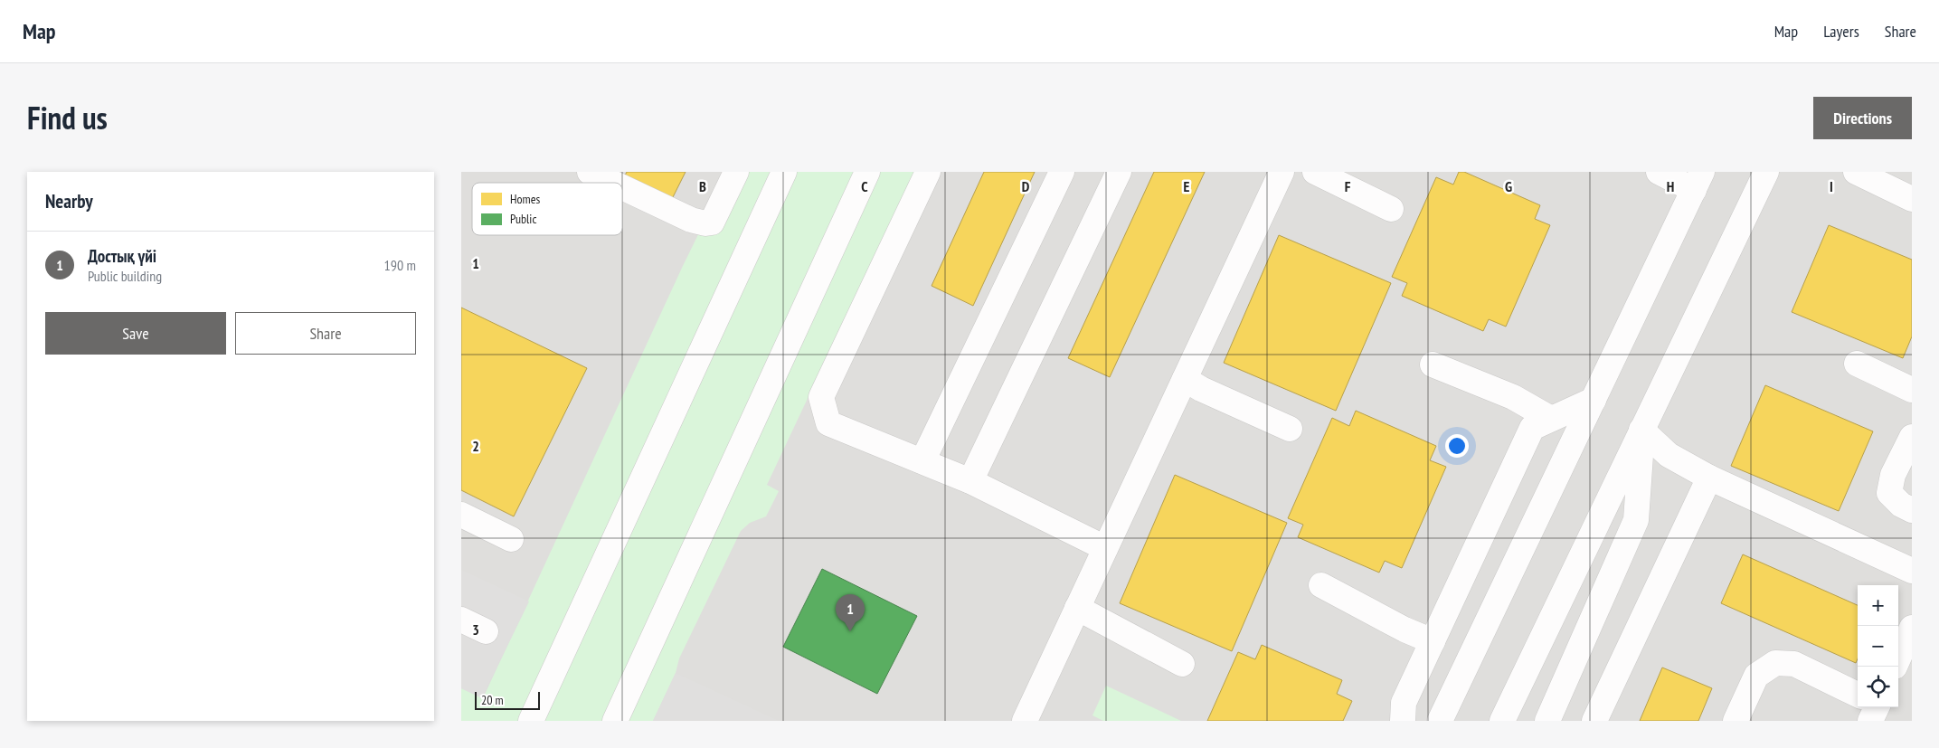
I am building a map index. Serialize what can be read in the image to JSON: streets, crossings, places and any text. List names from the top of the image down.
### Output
{
  "legend": ["Homes", "Public"],
  "scale_bar": "20 m",
  "page": {
    "header": "Map",
    "nav": ["Map", "Layers", "Share"],
    "title": "Find us",
    "buttons": [
      "Directions",
      ["Save", "Share"]
    ],
    "heading": "Nearby",
    "list": [
      {
        "mark": "1",
        "name": "Достық үйі",
        "note": "Public building",
        "value": "190 m"
      }
    ],
    "map_buttons": ["+", "−"],
    "pins": "1",
    "scale": "20 m"
  },
  "grid": {
    "columns": [
      "B",
      "C",
      "D",
      "E",
      "F",
      "G",
      "H",
      "I"
    ],
    "rows": ["1", "2", "3"]
  }
}
